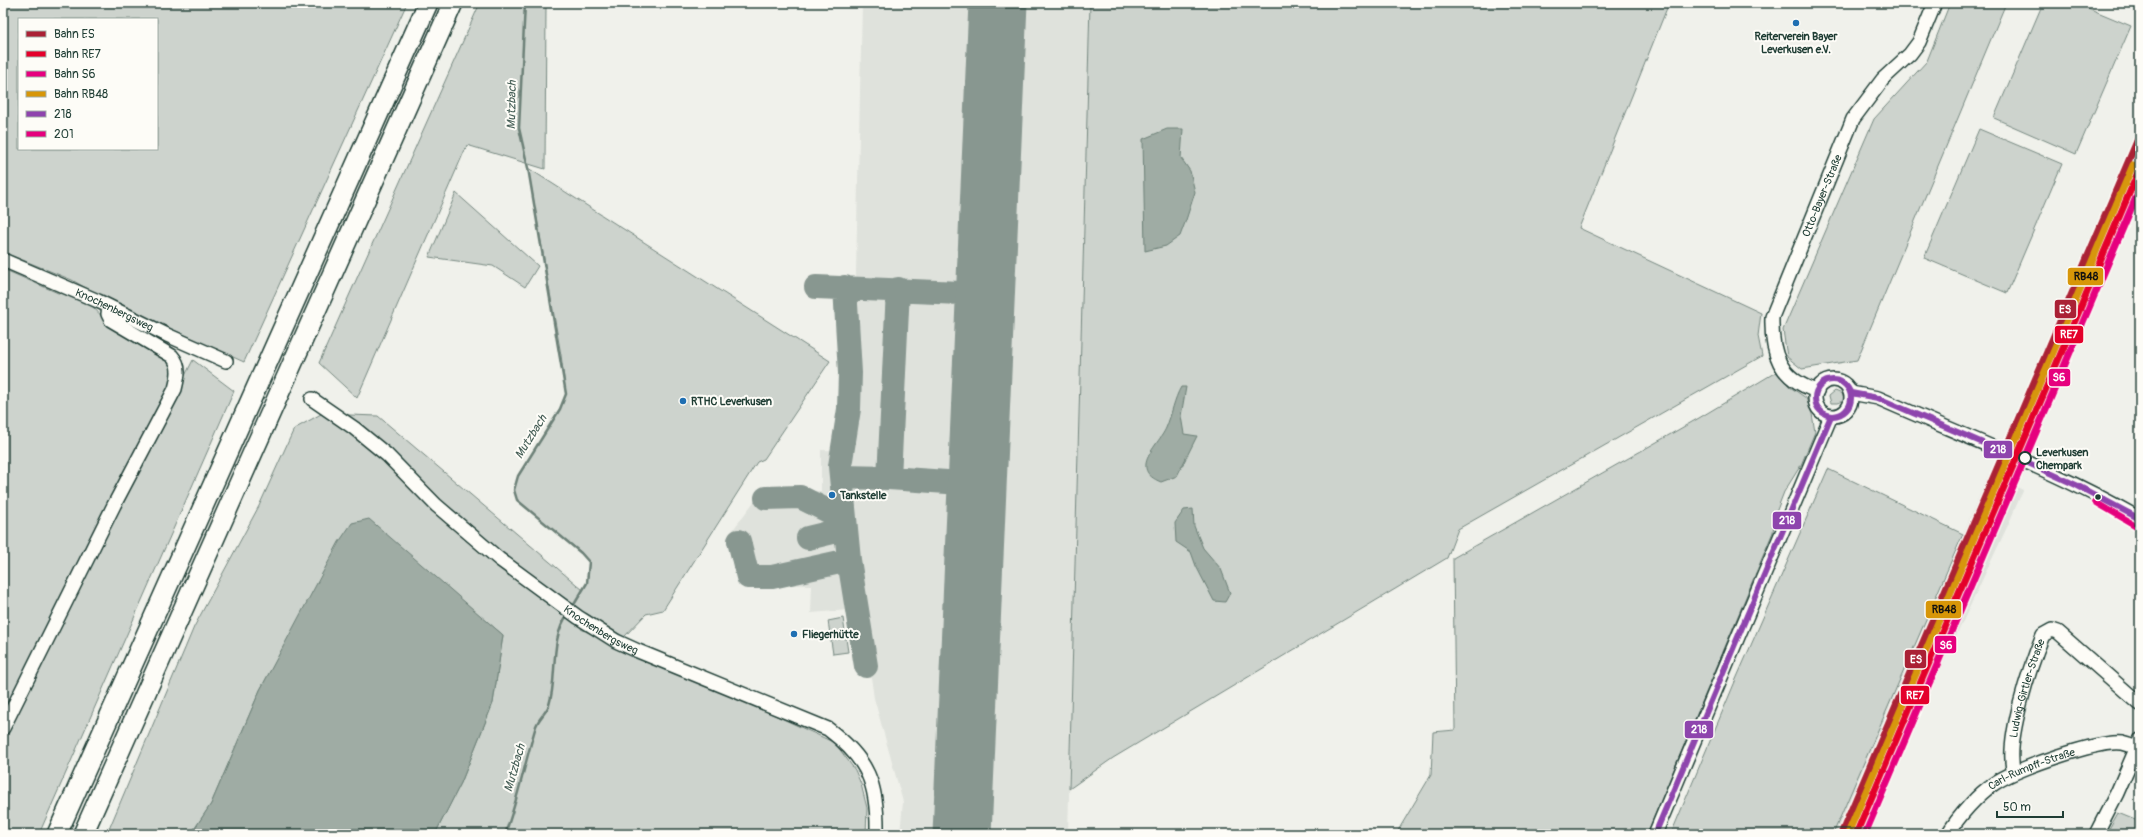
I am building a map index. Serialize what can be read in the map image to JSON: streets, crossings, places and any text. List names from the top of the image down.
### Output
{
  "streets": {
    "street": [
      "Otto-Bayer-Straße",
      "Knochenbergsweg",
      "Ludwig-Girtler-Straße",
      "Carl-Rumpff-Straße"
    ]
  },
  "crossings": [
    ["Ludwig-Girtler-Straße", "Carl-Rumpff-Straße"]
  ],
  "water": ["Mutzbach"],
  "places": [
    "Reiterverein Bayer Leverkusen e.V.",
    "RTHC Leverkusen",
    "Leverkusen Chempark",
    "Tankstelle",
    "Fliegerhütte"
  ],
  "lines": [
    "rail line ES",
    "rail line RB48",
    "rail line RE7",
    "rail line S6",
    "transit line 218",
    "transit line 201"
  ],
  "legend": [
    "Bahn ES",
    "Bahn RE7",
    "Bahn S6",
    "Bahn RB48",
    "218",
    "201"
  ],
  "scale_bar": "50 m"
}
